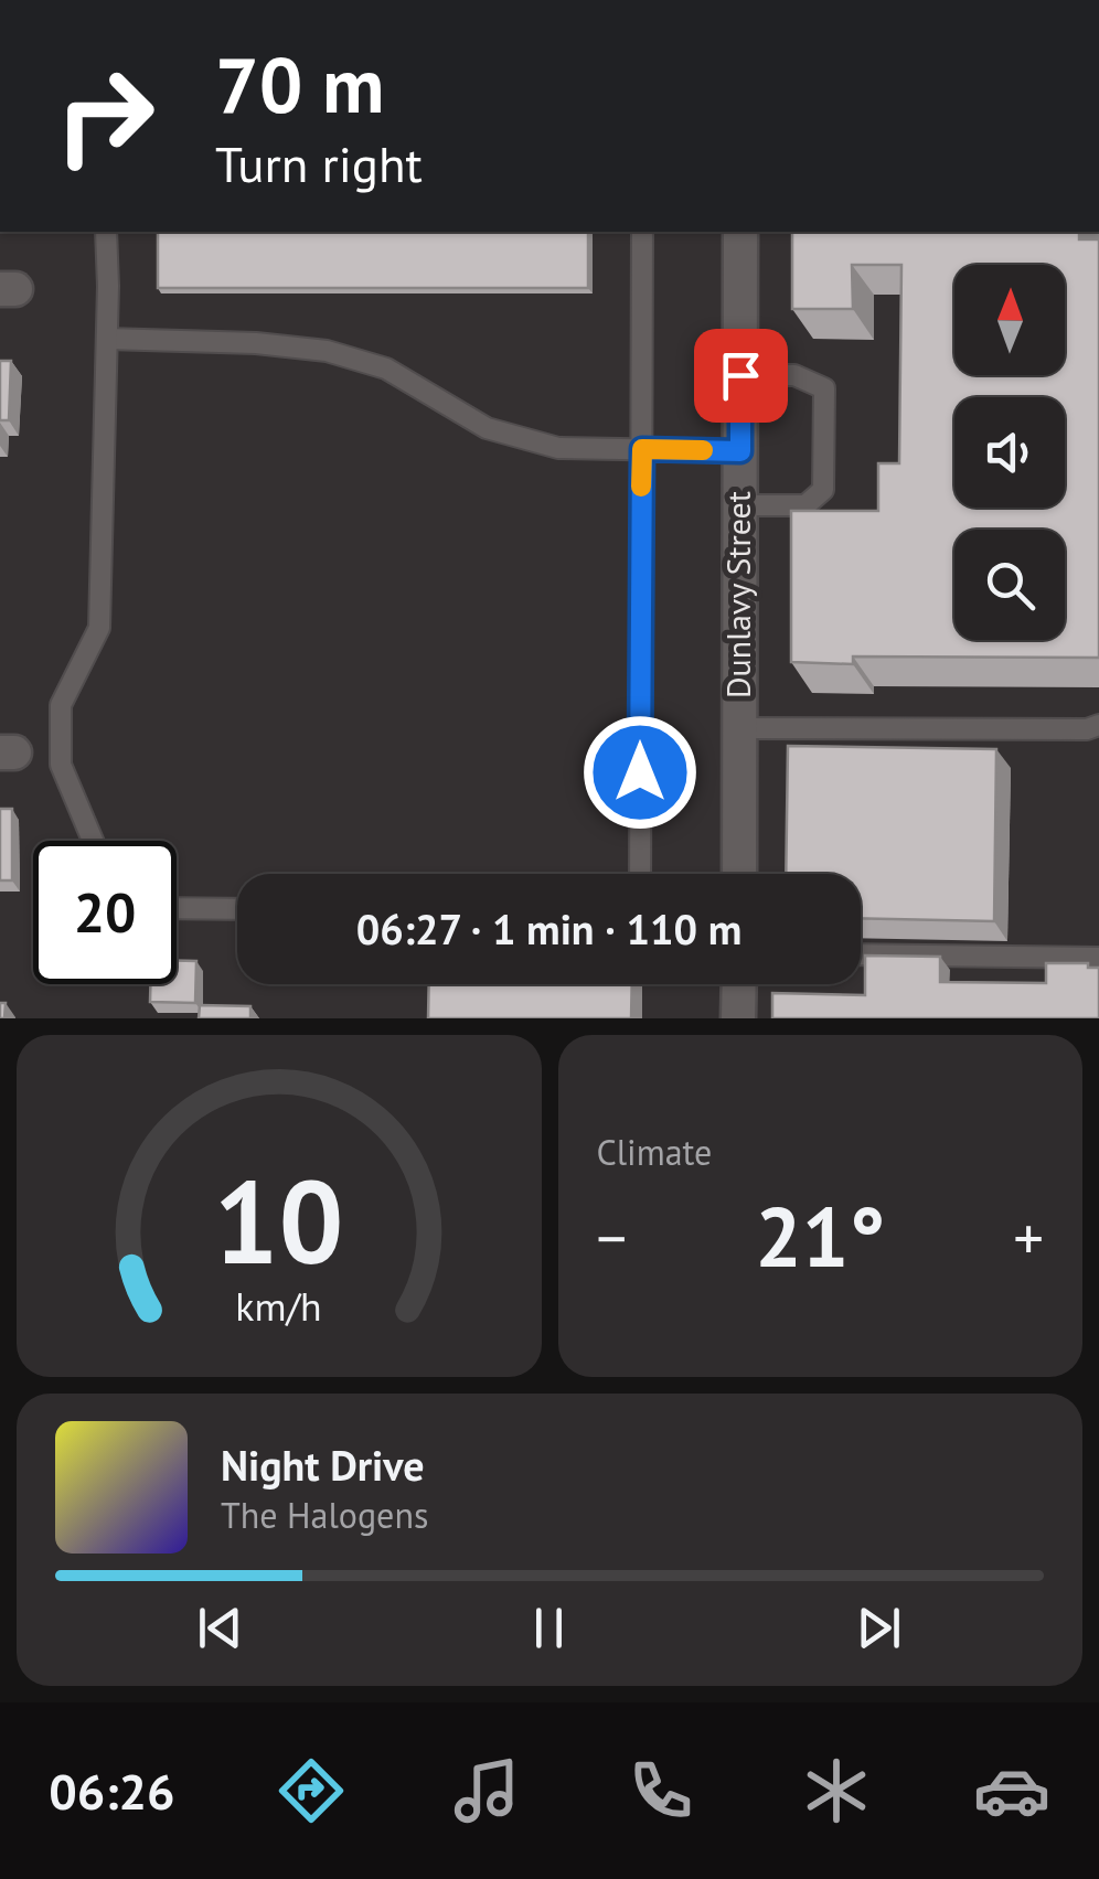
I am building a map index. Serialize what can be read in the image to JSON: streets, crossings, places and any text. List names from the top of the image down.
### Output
{
  "streets": {
    "street": ["Dunlavy Street"]
  },
  "north": "top",
  "page": {
    "turn": ["70 m", "Turn right"],
    "limit": "20",
    "trip": "06:27 · 1 min · 110 m",
    "tile": "Climate",
    "heat": ["−", "21°", "+"],
    "song": ["Night Drive", "The Halogens"],
    "tabs": "06:26",
    "gauge": ["10", "km/h"]
  }
}
